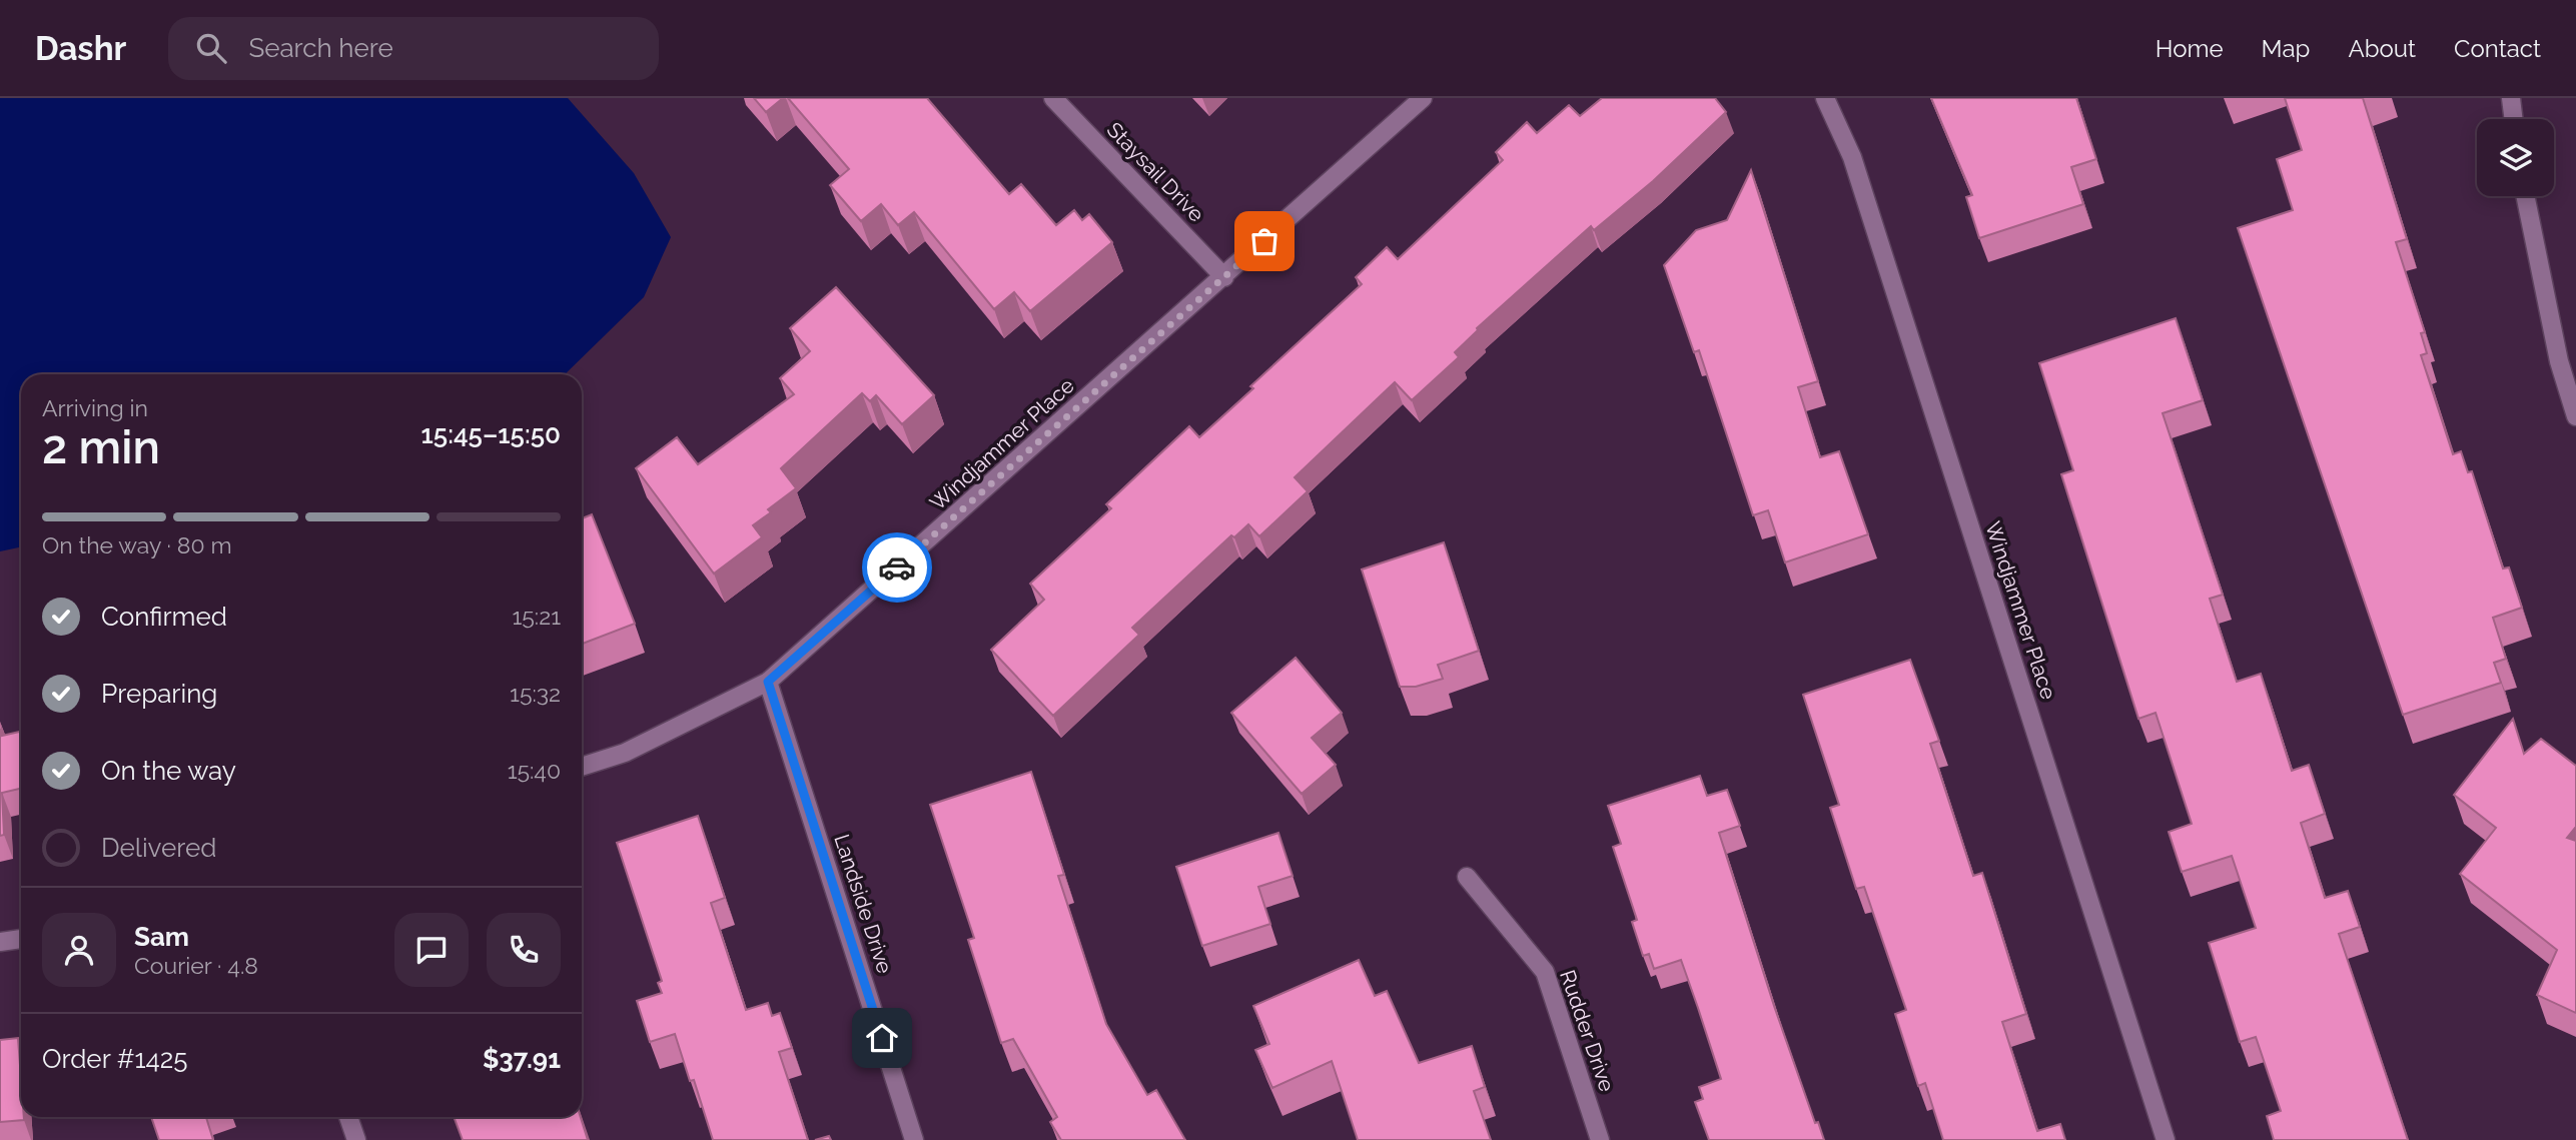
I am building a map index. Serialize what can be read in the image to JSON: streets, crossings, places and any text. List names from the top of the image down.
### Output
{
  "streets": {
    "street": [
      "Staysail Drive",
      "Windjammer Place",
      "Landside Drive",
      "Rudder Drive"
    ]
  },
  "crossings": [
    ["Staysail Drive", "Windjammer Place"],
    ["Windjammer Place", "Landside Drive"]
  ],
  "page": {
    "header": "Dashr",
    "search": "Search here",
    "nav": [
      "Home",
      "Map",
      "About",
      "Contact"
    ],
    "heading": ["2 min", "Arriving in", "15:45–15:50"],
    "panel": [
      "Sam",
      "Courier · 4.8",
      "Order #1425",
      "$37.91"
    ],
    "bar": "On the way · 80 m",
    "list": [
      ["Confirmed", "15:21"],
      ["Preparing", "15:32"],
      ["On the way", "15:40"],
      "Delivered"
    ]
  }
}
